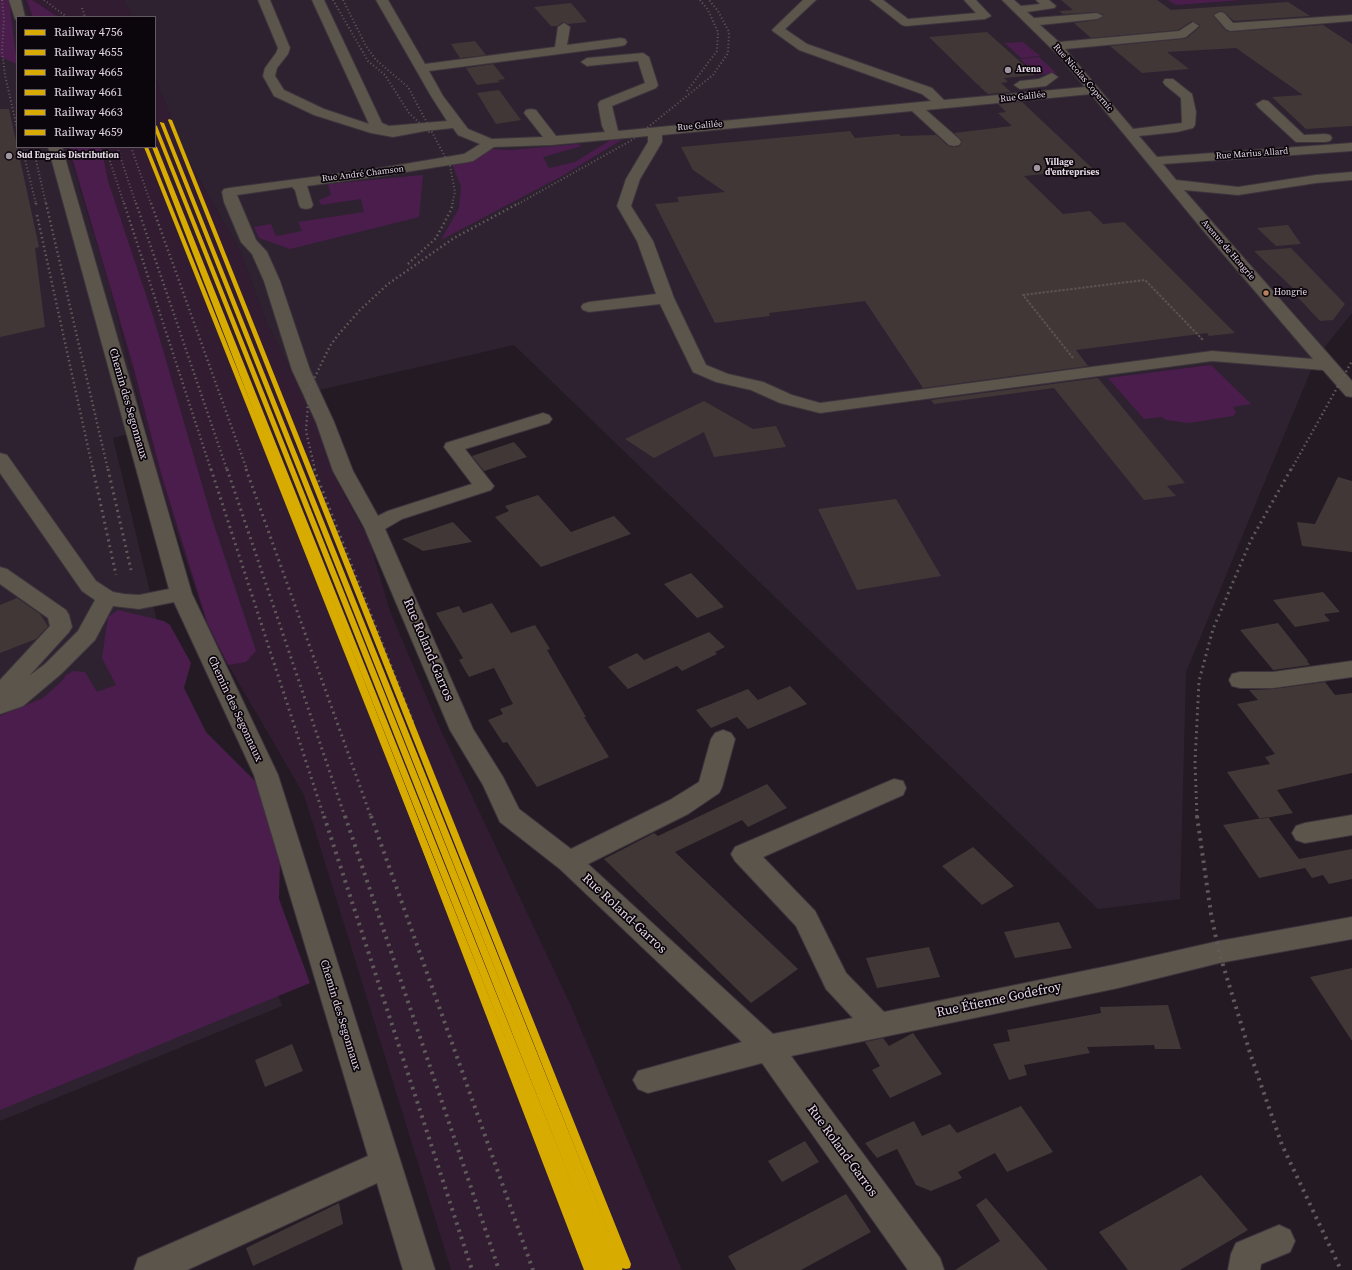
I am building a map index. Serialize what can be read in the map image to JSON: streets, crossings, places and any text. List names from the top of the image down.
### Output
{
  "streets": {
    "street": [
      "Rue Nicolas Copernic",
      "Rue Galilée",
      "Rue Marius Allard",
      "Rue André Chamson",
      "Avenue de Hongrie",
      "Chemin des Segonnaux",
      "Rue Roland-Garros",
      "Rue Étienne Godefroy"
    ]
  },
  "crossings": [
    ["Rue Nicolas Copernic", "Rue Galilée"],
    ["Rue Nicolas Copernic", "Rue Marius Allard"],
    ["Rue Nicolas Copernic", "Avenue de Hongrie"],
    ["Rue Galilée", "Rue André Chamson"],
    ["Rue Marius Allard", "Avenue de Hongrie"],
    ["Rue André Chamson", "Rue Roland-Garros"],
    ["Rue Roland-Garros", "Rue Étienne Godefroy"]
  ],
  "places": [
    "Arena",
    "Sud Engrais Distribution",
    "Village d'entreprises",
    "Hongrie"
  ],
  "lines": [
    "rail line 4659",
    "rail line 4661",
    "rail line 4655",
    "rail line 4756",
    "rail line 4665",
    "rail line 4663"
  ],
  "legend": [
    "Railway 4756",
    "Railway 4655",
    "Railway 4665",
    "Railway 4661",
    "Railway 4663",
    "Railway 4659"
  ]
}
